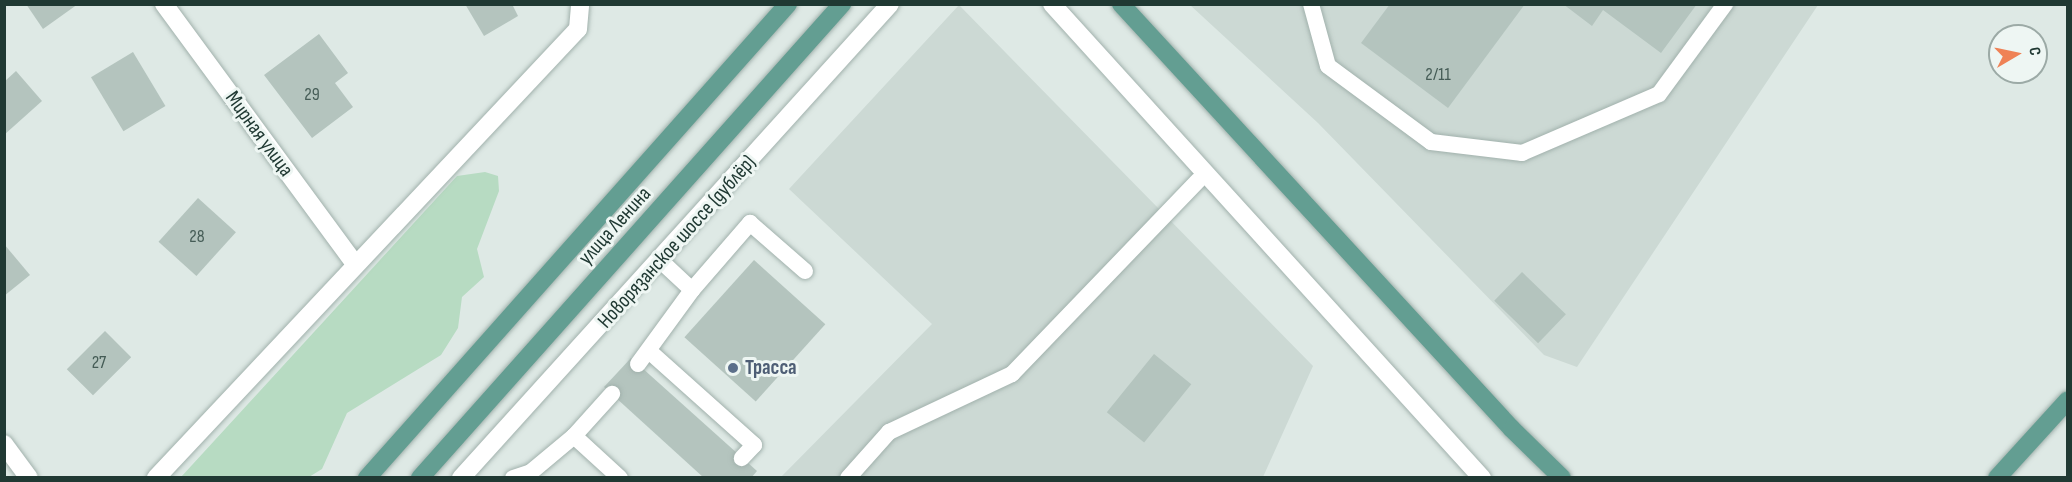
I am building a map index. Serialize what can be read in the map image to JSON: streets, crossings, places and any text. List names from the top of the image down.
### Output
{
  "streets": {
    "main road": ["улица Ленина"],
    "street": ["Мирная улица", "Новорязанское шоссе (дублёр)"]
  },
  "places": ["Трасса"],
  "house_numbers": [
    "2/11",
    "29",
    "28",
    "27"
  ],
  "north": "right"
}
